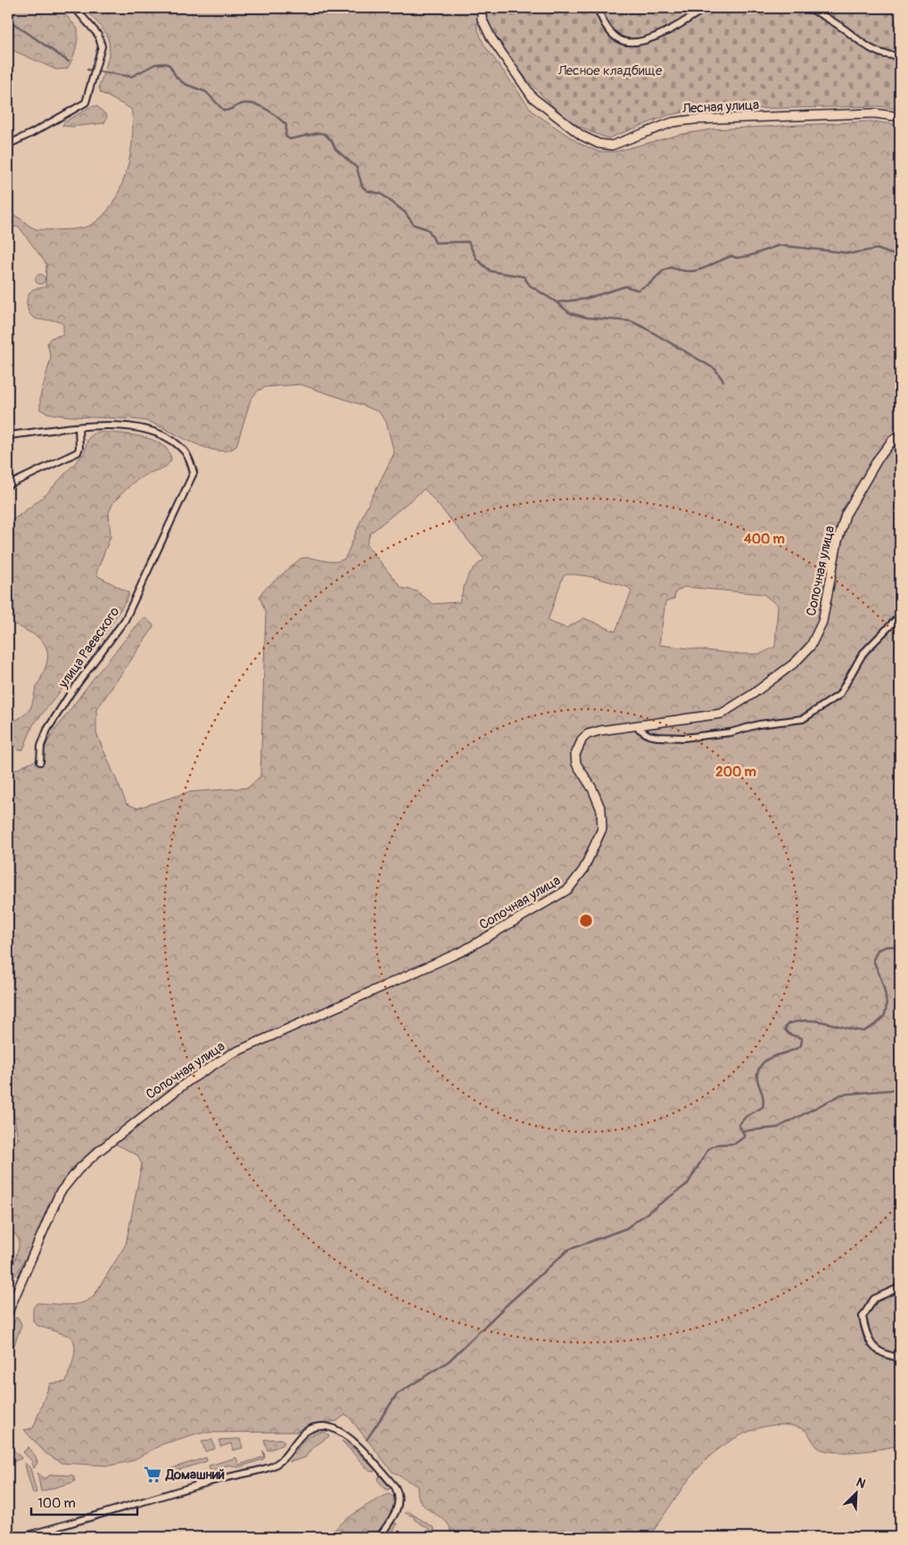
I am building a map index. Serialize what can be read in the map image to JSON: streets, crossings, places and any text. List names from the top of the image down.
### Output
{
  "streets": {
    "main road": ["Лесная улица", "Сопочная улица"],
    "street": ["улица Раевского"]
  },
  "parks": ["Лесное кладбище"],
  "places": {
    "supermarket": ["Домашний"]
  },
  "scale_bar": "100 m",
  "north": "top right",
  "rings": ["400 m", "200 m"]
}
